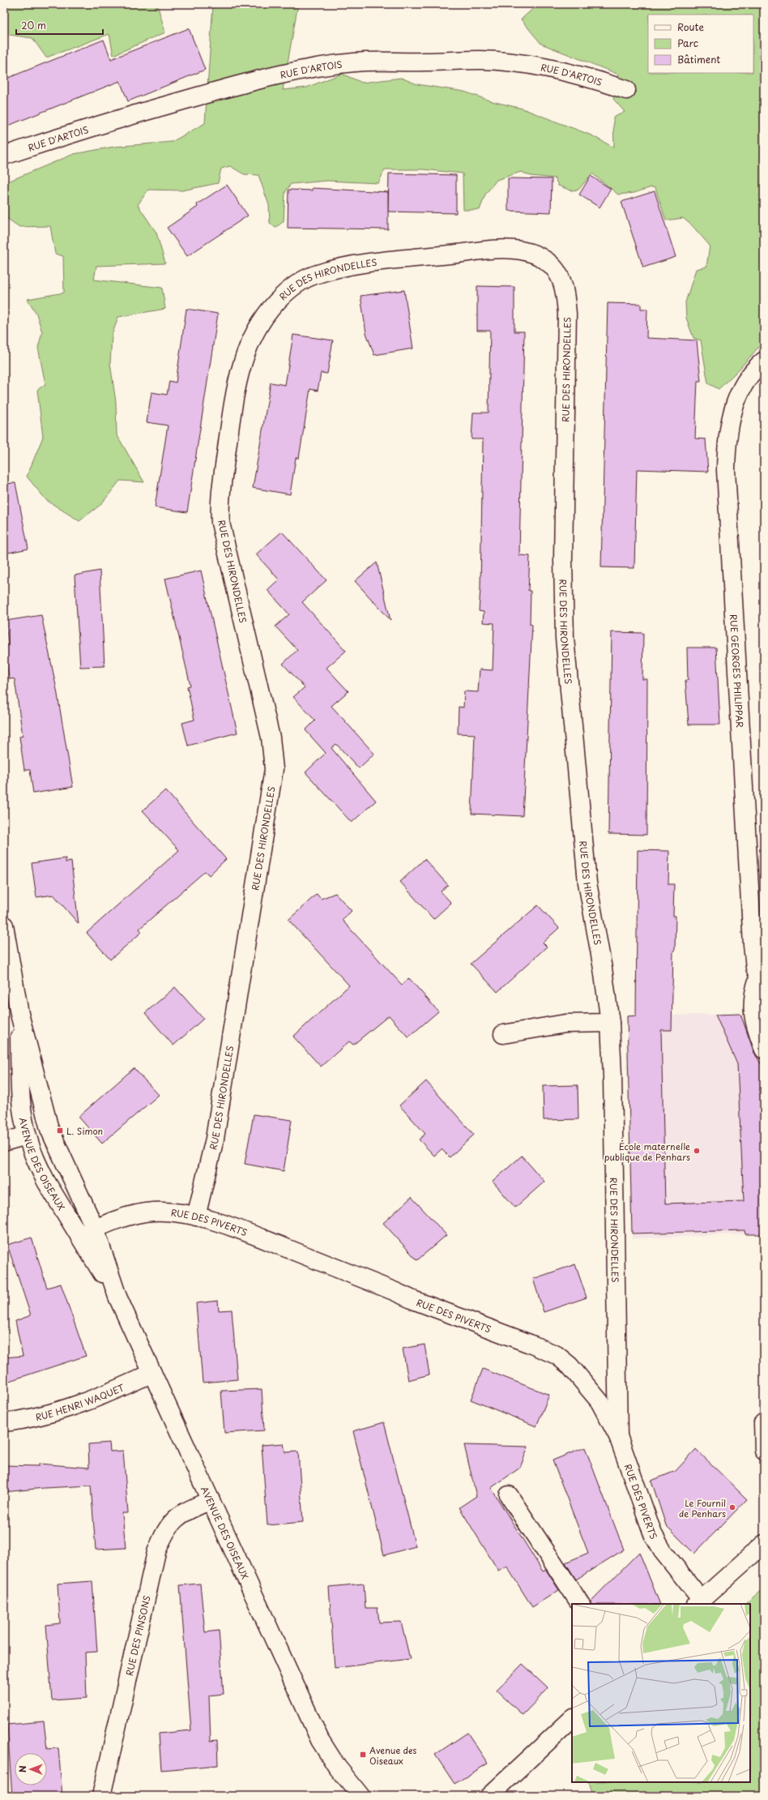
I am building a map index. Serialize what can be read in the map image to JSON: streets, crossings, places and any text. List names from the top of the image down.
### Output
{
  "streets": {
    "street": [
      "RUE D'ARTOIS",
      "RUE DES HIRONDELLES",
      "RUE GEORGES PHILIPPAR",
      "AVENUE DES OISEAUX",
      "RUE DES PIVERTS",
      "RUE HENRI WAQUET",
      "RUE DES PINSONS"
    ]
  },
  "crossings": [
    ["RUE DES HIRONDELLES", "RUE DES PIVERTS"],
    ["AVENUE DES OISEAUX", "RUE DES PIVERTS"],
    ["AVENUE DES OISEAUX", "RUE HENRI WAQUET"],
    ["AVENUE DES OISEAUX", "RUE DES PINSONS"]
  ],
  "places": {
    "transit": ["L. Simon", "Avenue des Oiseaux"],
    "other": ["École maternelle publique de Penhars", "Le Fournil de Penhars"]
  },
  "legend": ["Route", "Parc", "Bâtiment"],
  "scale_bar": "20 m",
  "north": "left"
}
